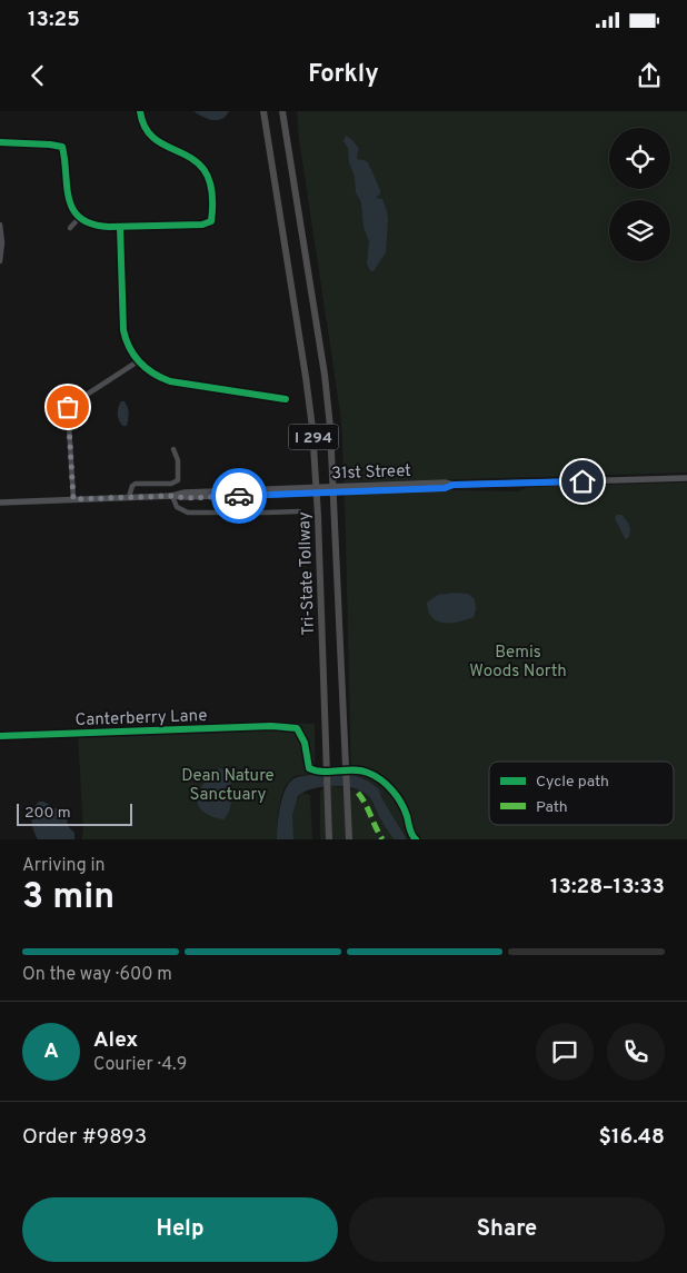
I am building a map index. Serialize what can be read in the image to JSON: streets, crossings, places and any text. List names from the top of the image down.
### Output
{
  "streets": {
    "highway": ["I 294", "Tri-State Tollway"],
    "main road": ["31st Street"],
    "street": ["Canterberry Lane"]
  },
  "parks": ["Bemis Woods North", "Dean Nature Sanctuary"],
  "legend": ["Cycle path", "Path"],
  "scale_bar": "200 m",
  "page": {
    "status": "13:25",
    "header": "Forkly",
    "scale": "200 m",
    "heading": ["3 min", "Arriving in", "13:28–13:33"],
    "panel": [
      "Alex",
      "Courier · 4.9",
      "Order #9893",
      "$16.48"
    ],
    "bar": "On the way · 600 m",
    "round": "A",
    "buttons": ["Help", "Share"]
  }
}
